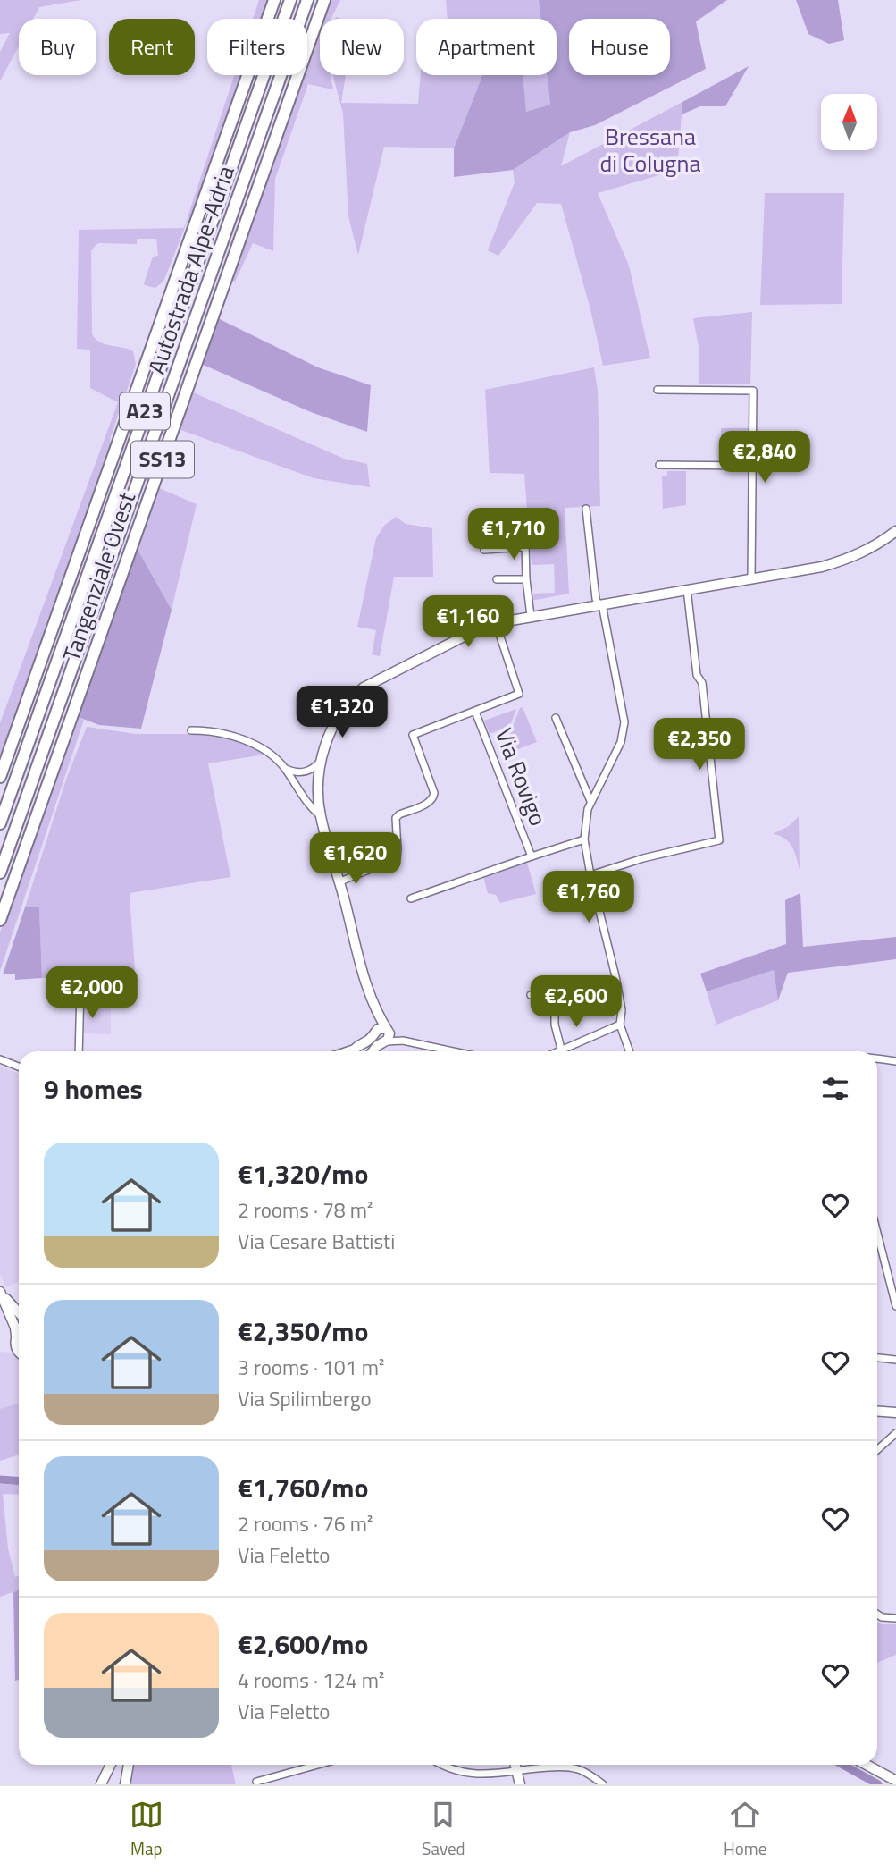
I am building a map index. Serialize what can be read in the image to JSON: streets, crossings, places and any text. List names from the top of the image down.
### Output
{
  "streets": {
    "highway": [
      "Autostrada Alpe-Adria",
      "A23",
      "SS13",
      "Tangenziale Ovest"
    ],
    "street": ["Via Rovigo"]
  },
  "parks": ["Bressana di Colugna"],
  "north": "top",
  "page": {
    "chip": [
      "Buy",
      "Rent",
      "Filters",
      "New",
      "Apartment",
      "House"
    ],
    "price": [
      "€2,840",
      "€1,710",
      "€1,160",
      "€1,320",
      "€2,350",
      "€1,620",
      "€1,760",
      "€2,000",
      "€2,600"
    ],
    "heading": "9 homes",
    "list": [
      {
        "name": "€1,320/mo",
        "note": "2 rooms · 78 m² · Via Cesare Battisti"
      },
      {
        "name": "€2,350/mo",
        "note": "3 rooms · 101 m² · Via Spilimbergo"
      },
      {
        "name": "€1,760/mo",
        "note": "2 rooms · 76 m² · Via Feletto"
      },
      {
        "name": "€2,600/mo",
        "note": "4 rooms · 124 m² · Via Feletto"
      }
    ],
    "tabs": ["Map", "Saved", "Home"]
  }
}
